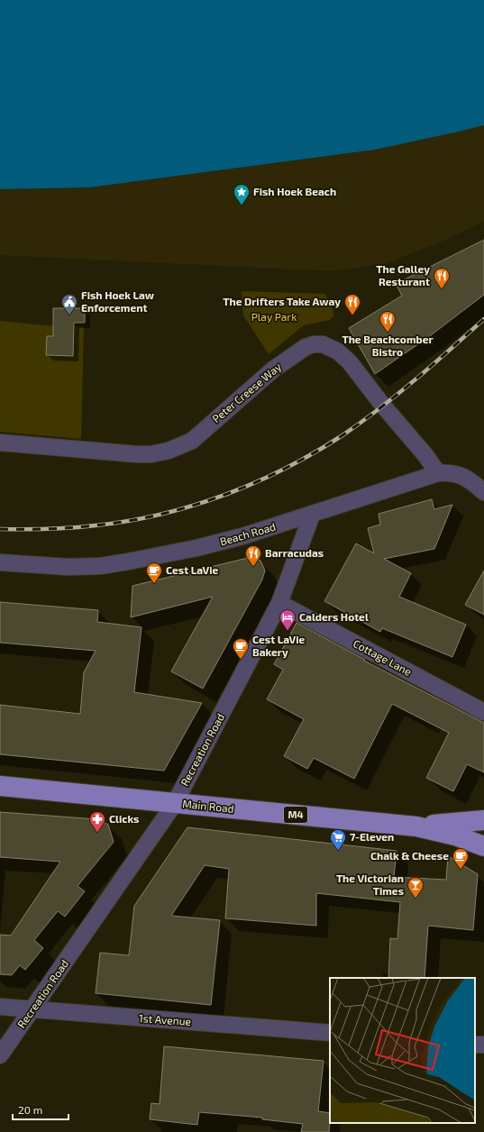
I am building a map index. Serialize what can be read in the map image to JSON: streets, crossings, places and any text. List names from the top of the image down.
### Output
{
  "streets": {
    "main road": ["Main Road", "M4"],
    "street": [
      "Peter Creese Way",
      "Beach Road",
      "Cottage Lane",
      "Recreation Road",
      "1st Avenue"
    ]
  },
  "crossings": [
    ["Peter Creese Way", "Beach Road"],
    ["Beach Road", "Recreation Road"],
    ["Cottage Lane", "Recreation Road"],
    ["Recreation Road", "Main Road"],
    ["Recreation Road", "1st Avenue"]
  ],
  "parks": ["Play Park"],
  "places": {
    "place": ["Fish Hoek Beach"],
    "restaurant": [
      "The Galley Resturant",
      "The Drifters Take Away",
      "The Beachcomber Bistro",
      "Barracudas"
    ],
    "public building": ["Fish Hoek Law Enforcement"],
    "cafe": ["Cest LaVie", "Cest LaVie Bakery", "Chalk & Cheese"],
    "hotel": ["Calders Hotel"],
    "pharmacy": ["Clicks"],
    "supermarket": ["7-Eleven"],
    "bar": ["The Victorian Times"]
  },
  "scale_bar": "20 m"
}
